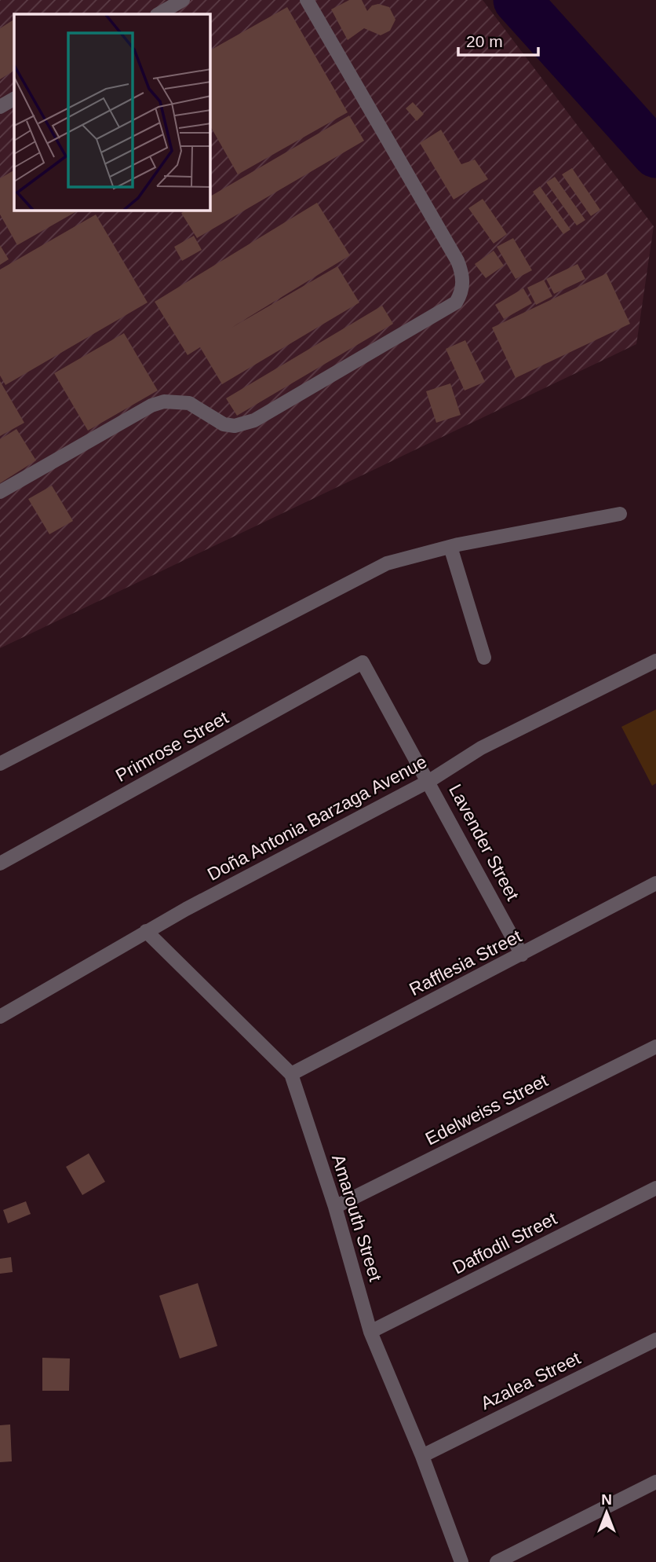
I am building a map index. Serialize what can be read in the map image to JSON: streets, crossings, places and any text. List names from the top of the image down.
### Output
{
  "streets": {
    "street": [
      "Primrose Street",
      "Doña Antonia Barzaga Avenue",
      "Lavender Street",
      "Rafflesia Street",
      "Edelweiss Street",
      "Amarouth Street",
      "Daffodil Street",
      "Azalea Street"
    ]
  },
  "crossings": [
    ["Primrose Street", "Lavender Street"],
    ["Doña Antonia Barzaga Avenue", "Lavender Street"],
    ["Doña Antonia Barzaga Avenue", "Amarouth Street"],
    ["Lavender Street", "Rafflesia Street"],
    ["Rafflesia Street", "Amarouth Street"],
    ["Edelweiss Street", "Amarouth Street"],
    ["Amarouth Street", "Daffodil Street"],
    ["Amarouth Street", "Azalea Street"]
  ],
  "scale_bar": "20 m",
  "north": "top"
}
